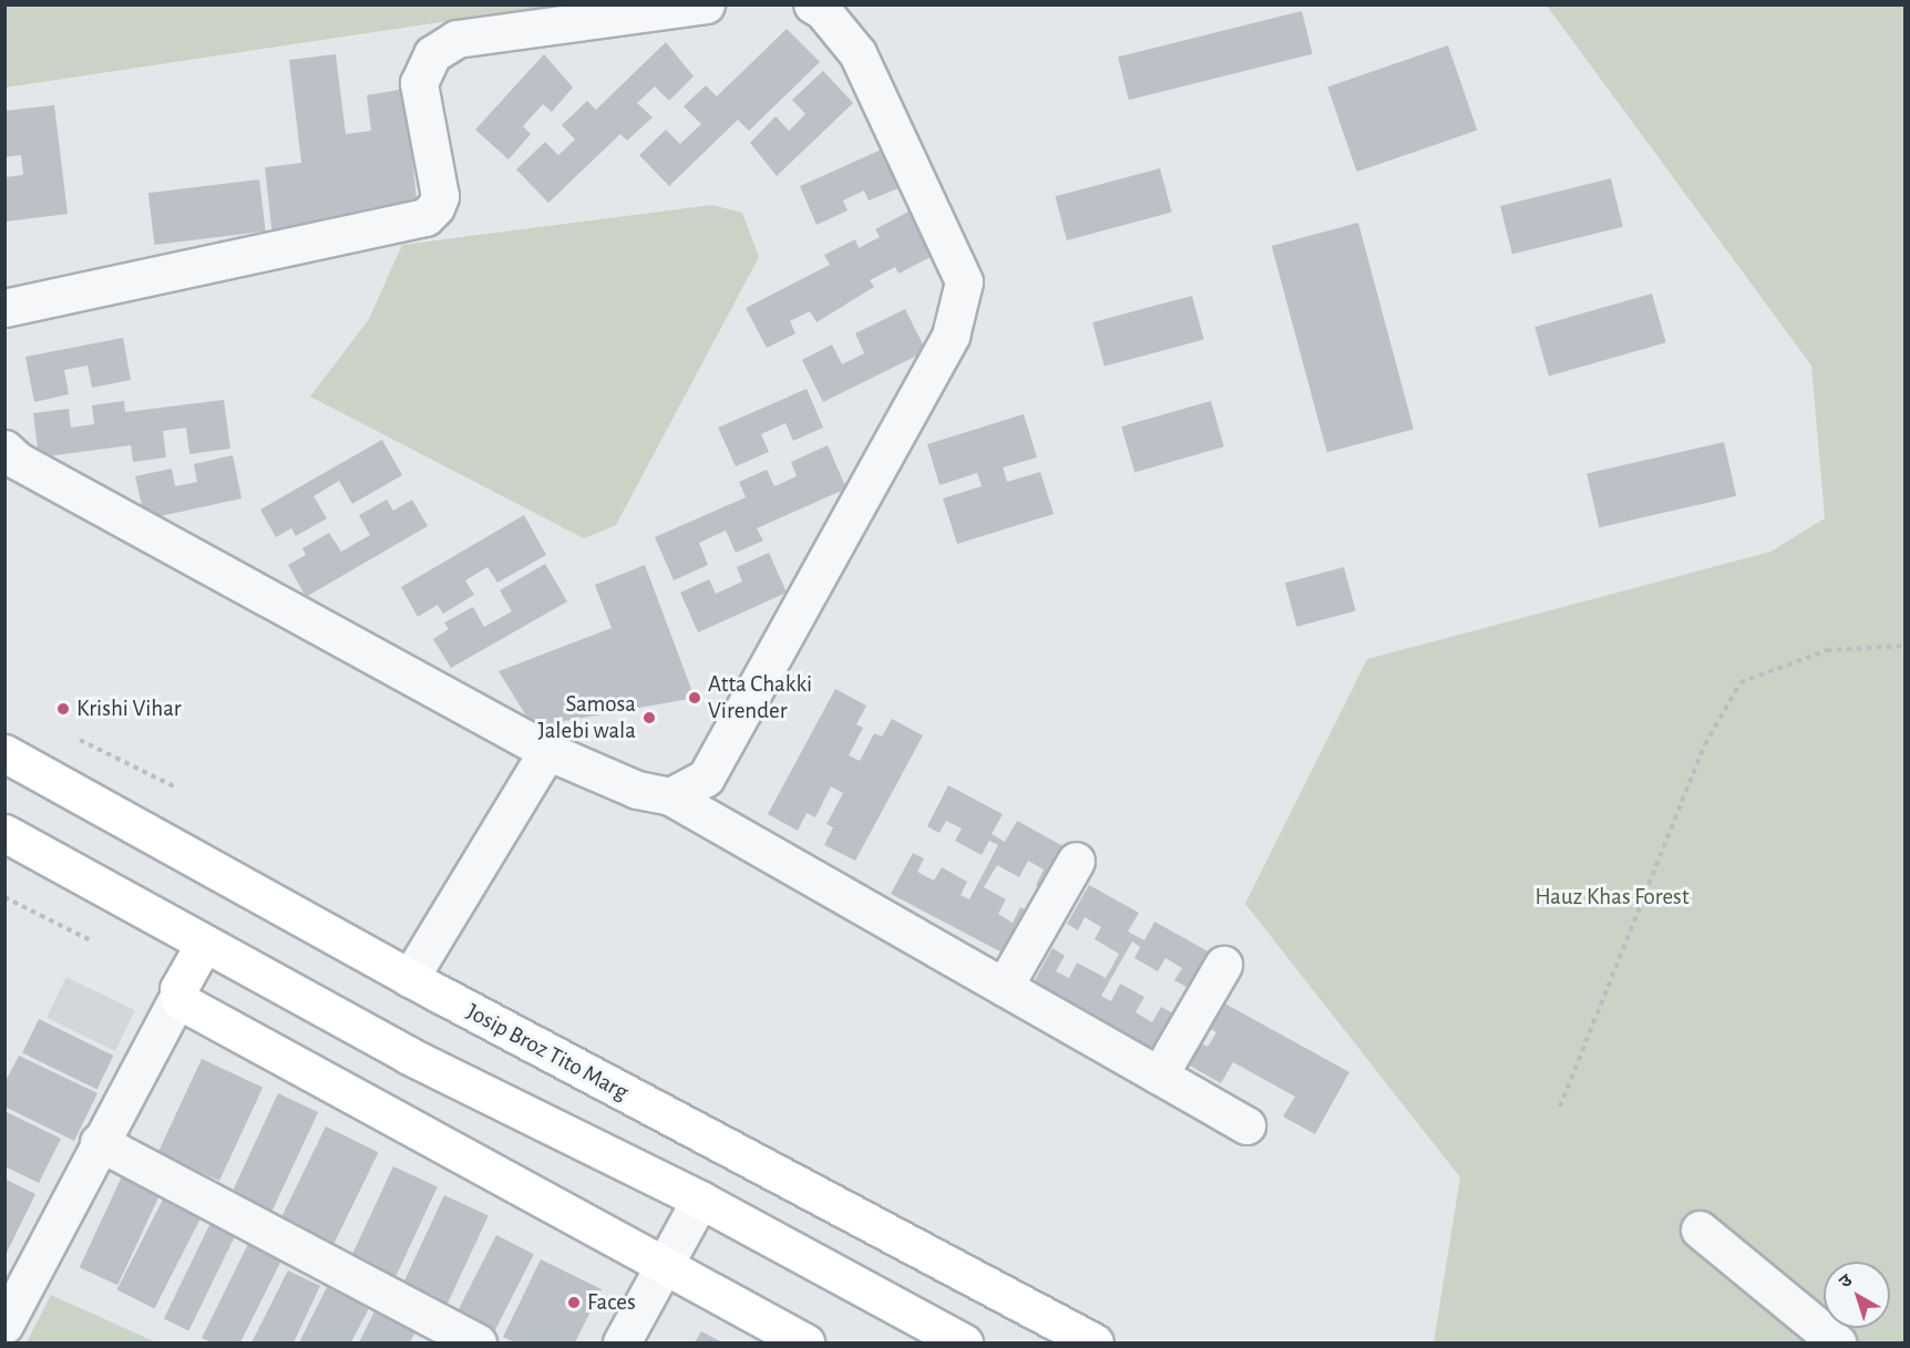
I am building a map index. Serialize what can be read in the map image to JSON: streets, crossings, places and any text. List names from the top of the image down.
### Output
{
  "streets": {
    "main road": ["Josip Broz Tito Marg"]
  },
  "parks": ["Hauz Khas Forest"],
  "places": [
    "Atta Chakki Virender",
    "Krishi Vihar",
    "Samosa Jalebi wala",
    "Faces"
  ],
  "north": "top left"
}
